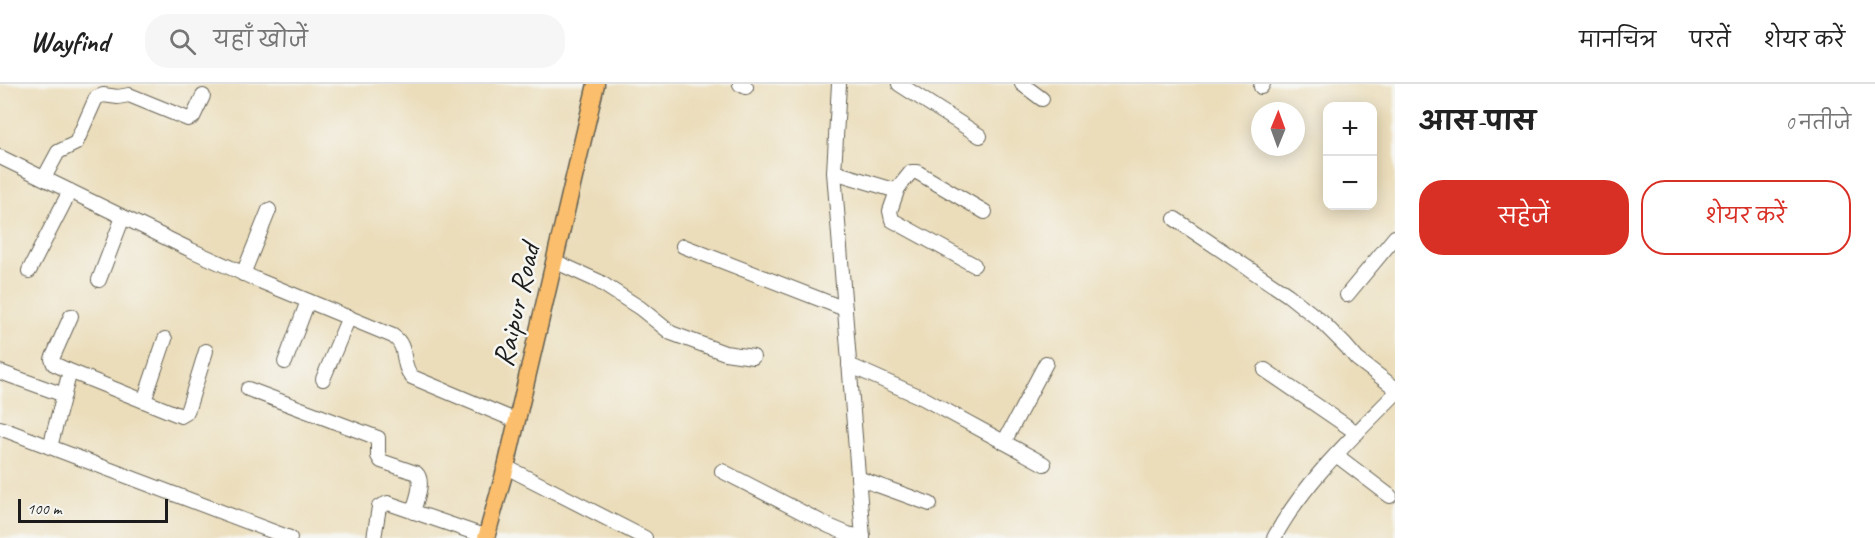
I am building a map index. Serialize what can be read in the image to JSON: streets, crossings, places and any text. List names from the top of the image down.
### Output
{
  "streets": {
    "main road": ["Raipur Road"]
  },
  "scale_bar": "100 m",
  "north": "top",
  "page": {
    "header": "Wayfind",
    "search": "यहाँ खोजें",
    "nav": ["मानचित्र", "परतें", "शेयर करें"],
    "heading": ["आस-पास", "0 नतीजे"],
    "map_buttons": ["+", "−"],
    "buttons": ["सहेजें", "शेयर करें"],
    "scale": "100 m"
  }
}
